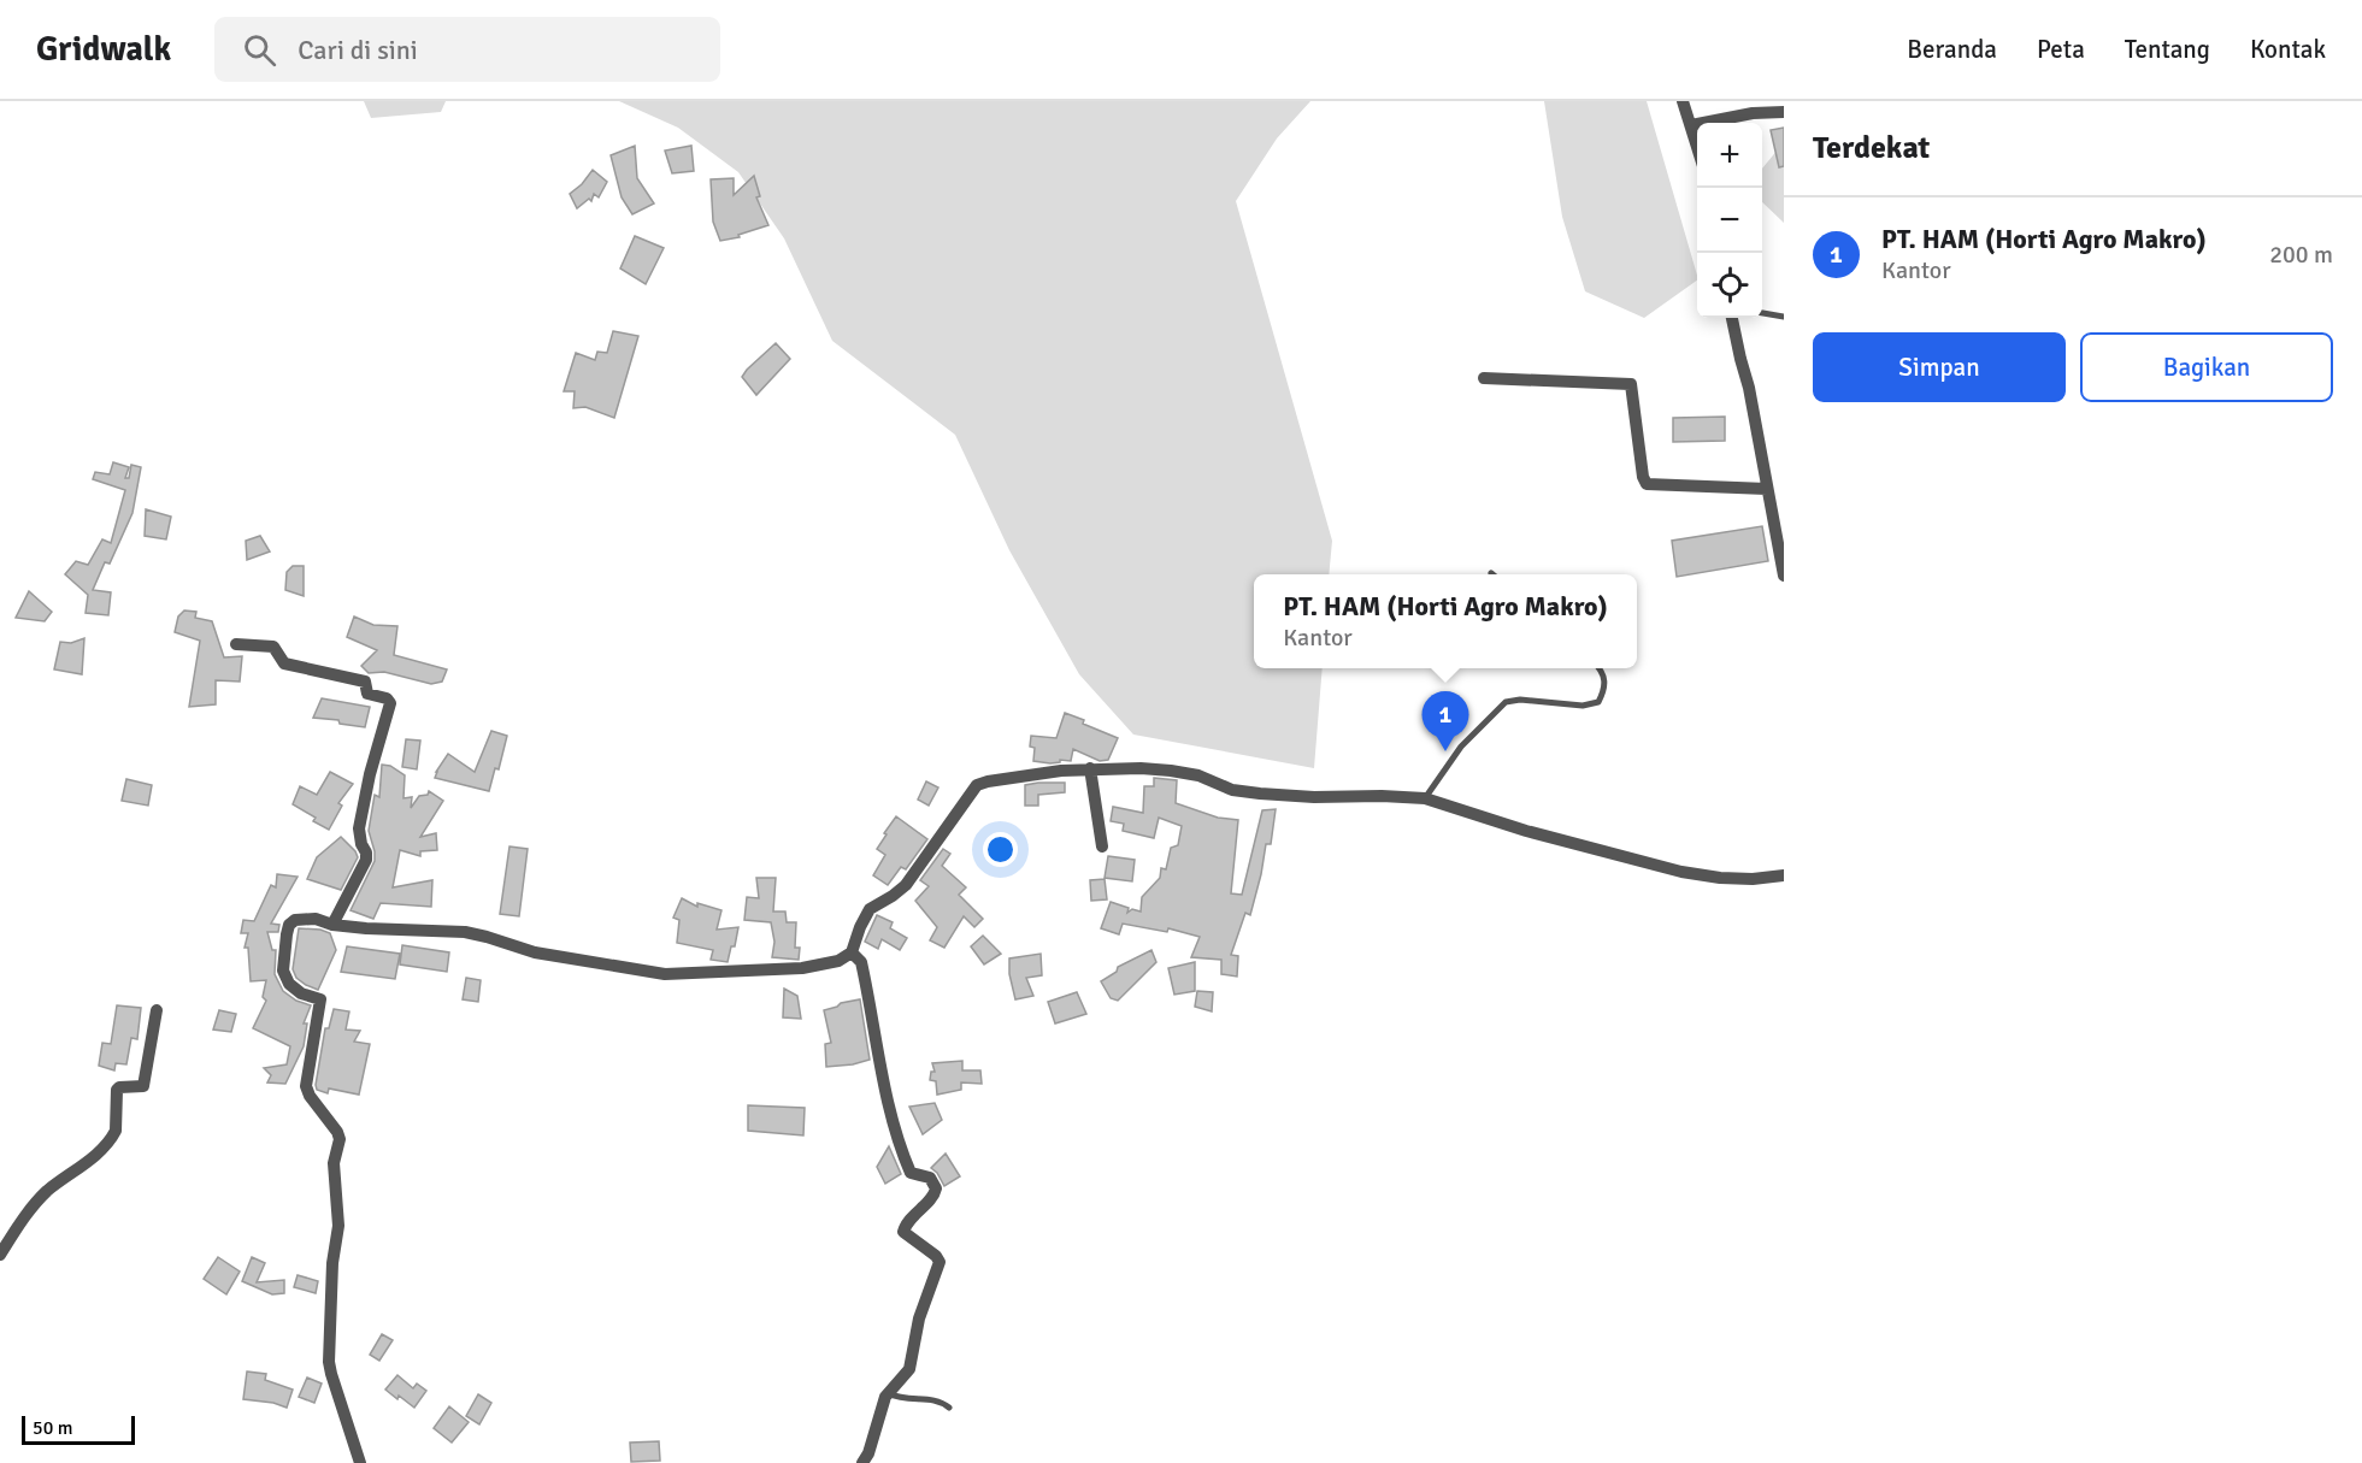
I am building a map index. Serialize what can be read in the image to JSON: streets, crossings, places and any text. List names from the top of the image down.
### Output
{
  "scale_bar": "50 m",
  "page": {
    "header": "Gridwalk",
    "search": "Cari di sini",
    "nav": [
      "Beranda",
      "Peta",
      "Tentang",
      "Kontak"
    ],
    "heading": "Terdekat",
    "map_buttons": ["+", "−"],
    "list": [
      {
        "mark": "1",
        "name": "PT. HAM (Horti Agro Makro)",
        "note": "Kantor",
        "value": "200 m"
      }
    ],
    "buttons": ["Simpan", "Bagikan"],
    "popup": ["PT. HAM (Horti Agro Makro)", "Kantor"],
    "pins": "1",
    "scale": "50 m"
  }
}
